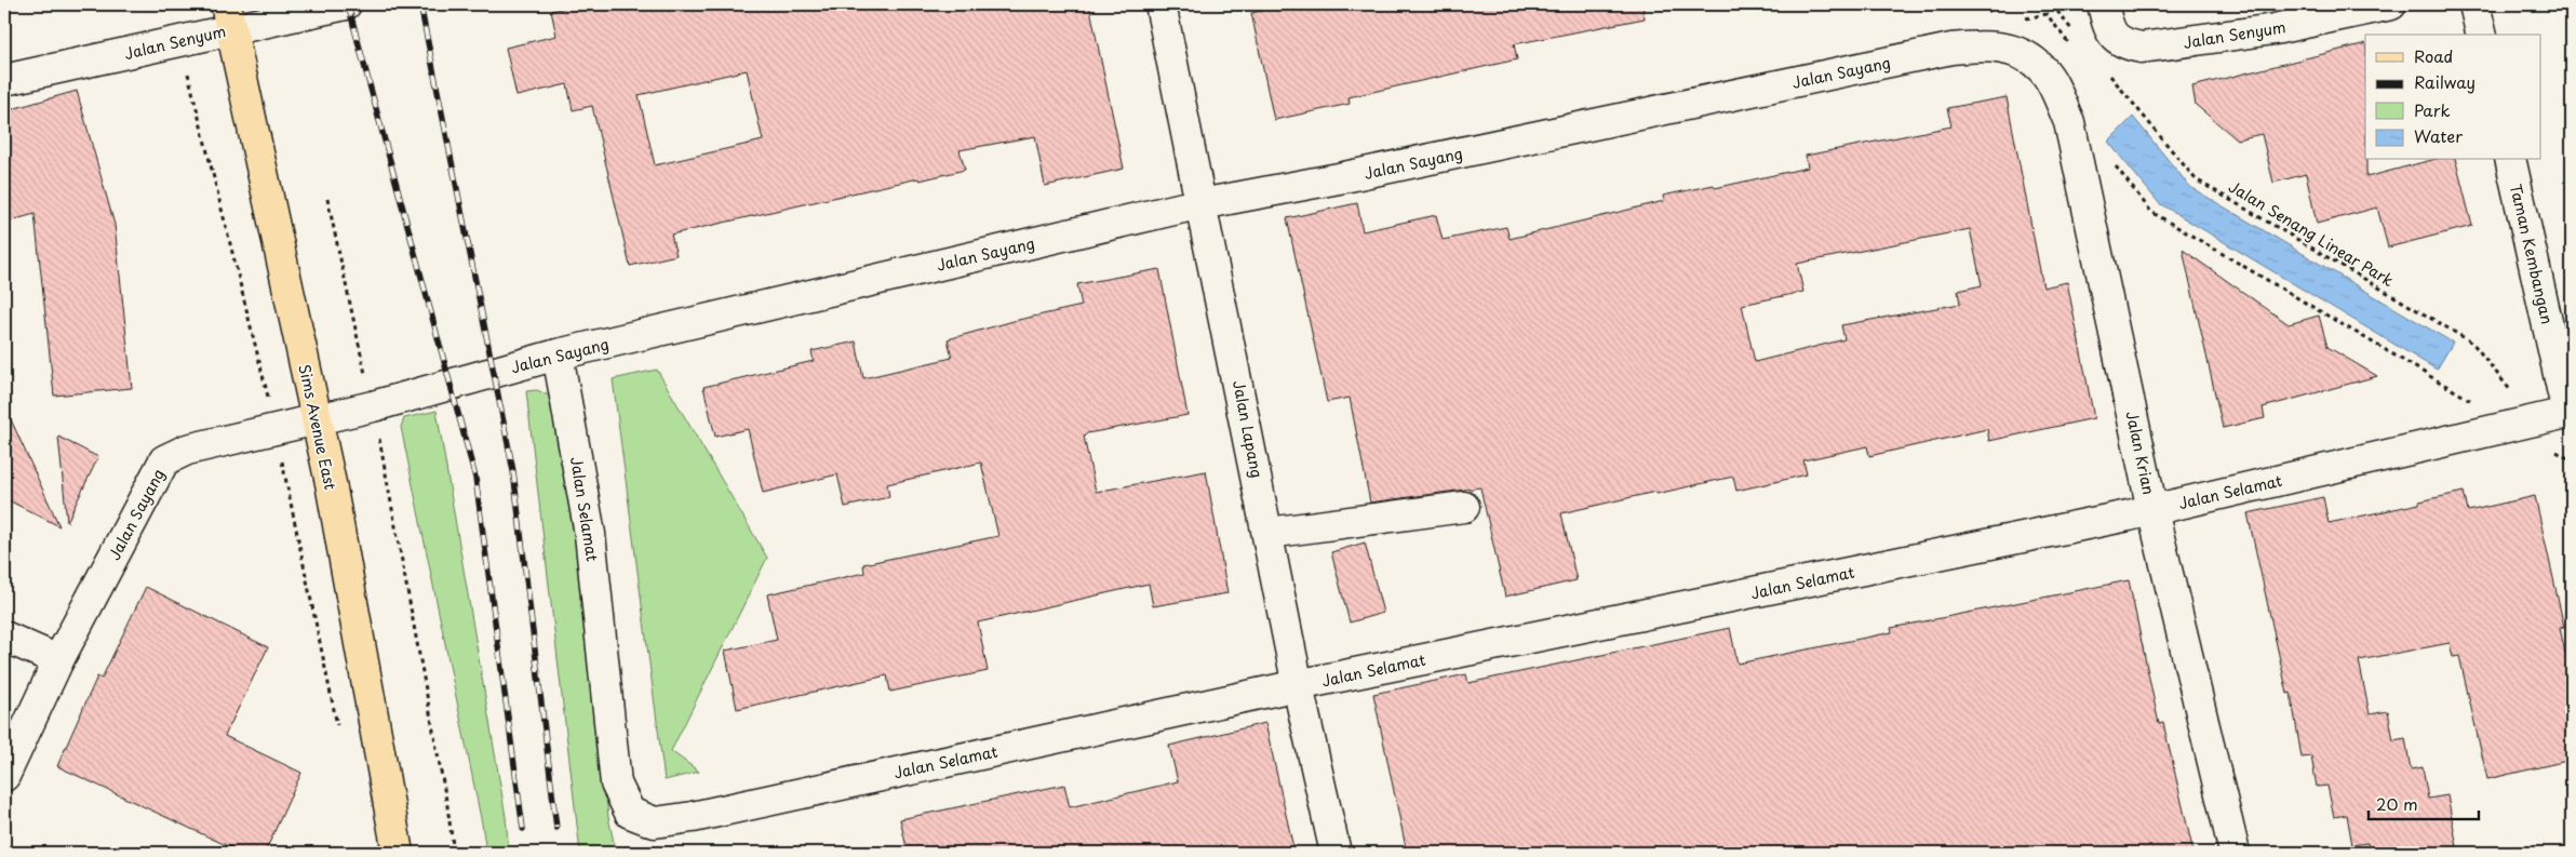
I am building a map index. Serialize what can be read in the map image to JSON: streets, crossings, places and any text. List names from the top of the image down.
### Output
{
  "streets": {
    "main road": ["Sims Avenue East"],
    "street": [
      "Jalan Senyum",
      "Jalan Sayang",
      "Taman Kembangan",
      "Jalan Lapang",
      "Jalan Krian",
      "Jalan Selamat"
    ],
    "path": ["Jalan Senang Linear Park"]
  },
  "crossings": [
    ["Jalan Senyum", "Sims Avenue East"],
    ["Jalan Sayang", "Sims Avenue East"],
    ["Jalan Sayang", "Jalan Lapang"],
    ["Jalan Sayang", "Jalan Krian"],
    ["Jalan Sayang", "Jalan Selamat"],
    ["Jalan Senang Linear Park", "Jalan Selamat"],
    ["Taman Kembangan", "Jalan Selamat"],
    ["Jalan Lapang", "Jalan Selamat"],
    ["Jalan Krian", "Jalan Selamat"]
  ],
  "legend": [
    "Road",
    "Railway",
    "Park",
    "Water"
  ],
  "scale_bar": "20 m"
}
